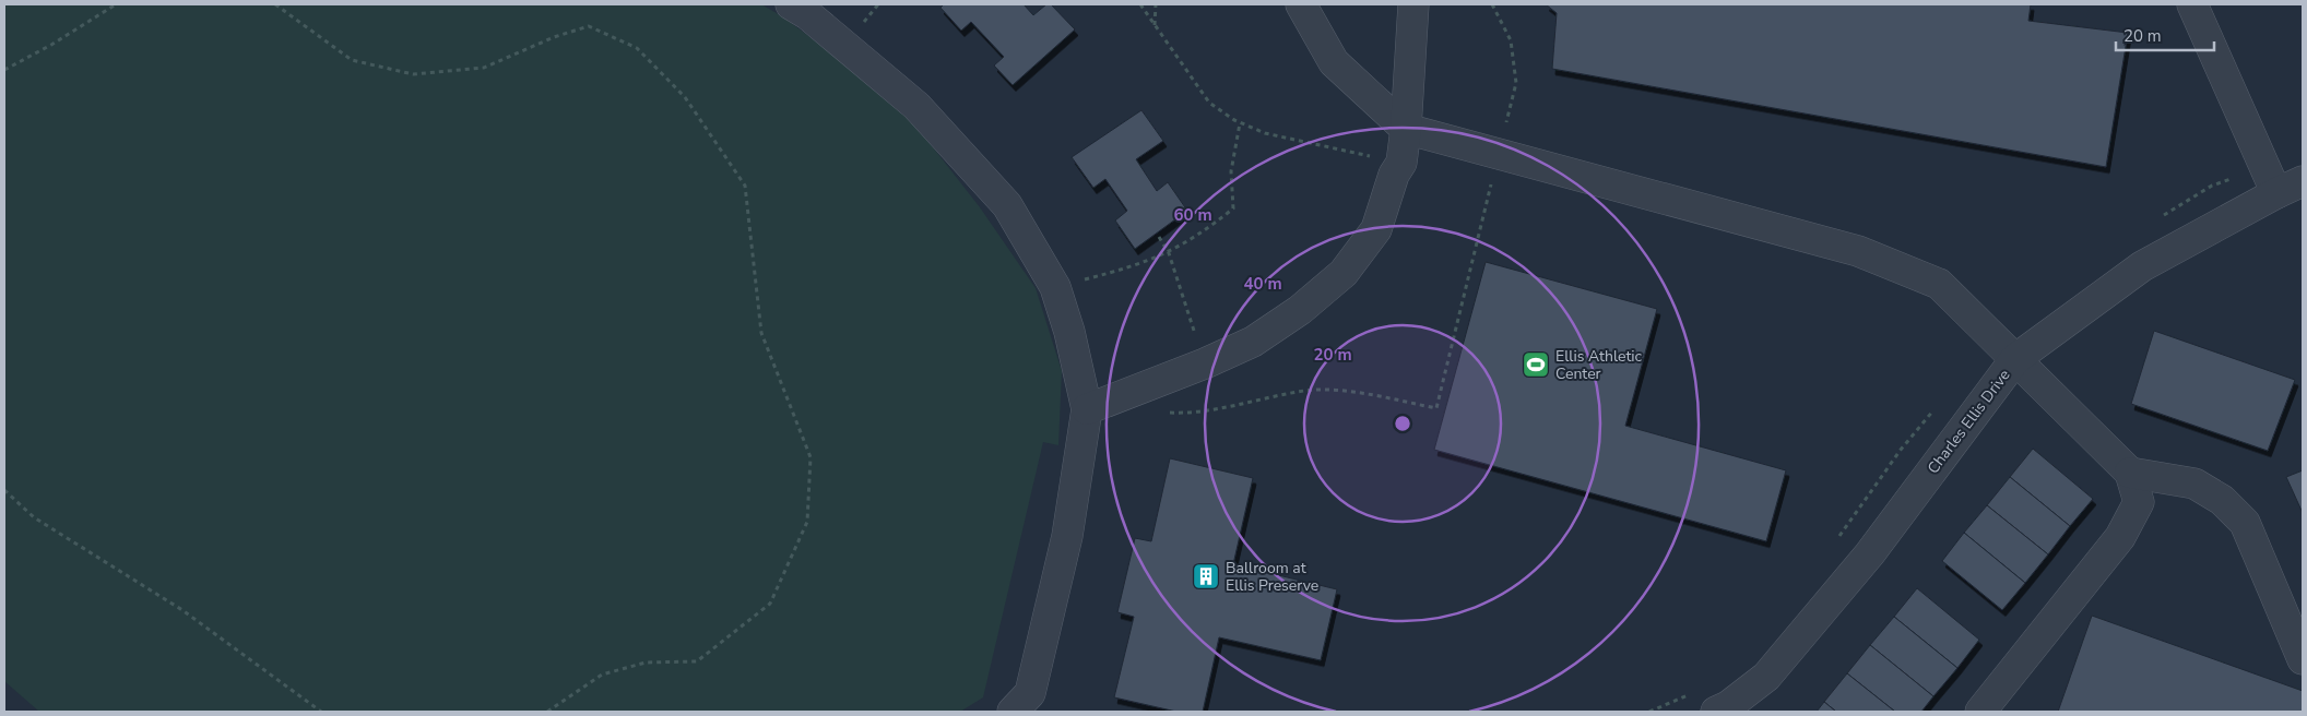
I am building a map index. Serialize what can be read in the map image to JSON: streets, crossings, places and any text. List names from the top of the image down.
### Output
{
  "streets": {
    "street": ["Charles Ellis Drive"]
  },
  "places": {
    "sports": ["Ellis Athletic Center"],
    "building": ["Ballroom at Ellis Preserve"]
  },
  "scale_bar": "20 m",
  "rings": ["60 m", "40 m", "20 m"]
}
